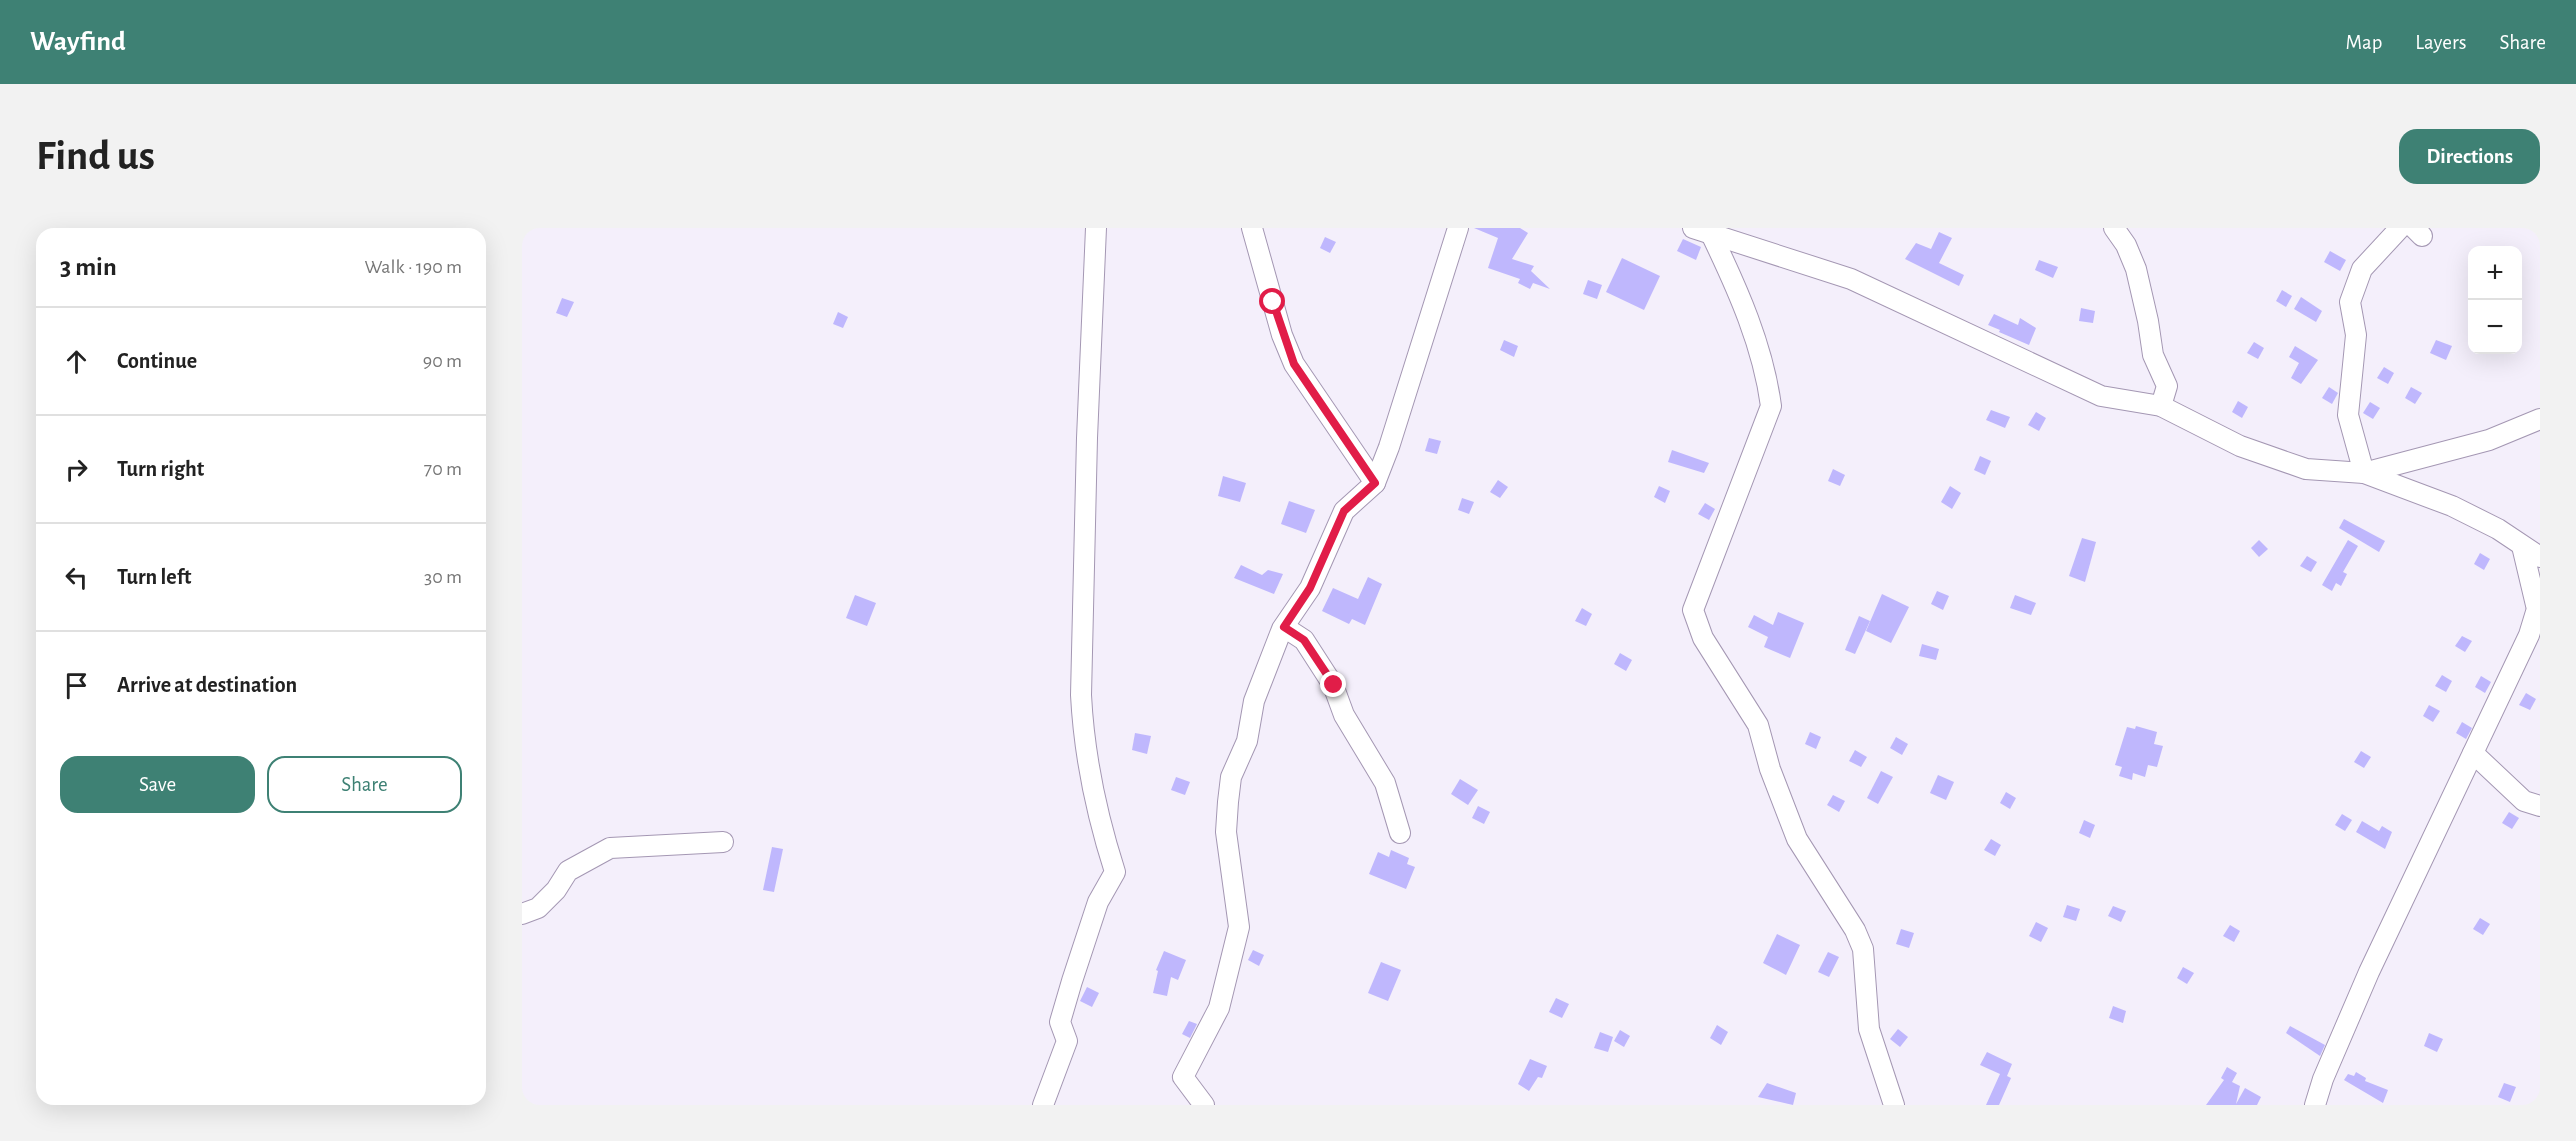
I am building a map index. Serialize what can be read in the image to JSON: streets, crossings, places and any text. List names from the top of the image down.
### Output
{
  "page": {
    "header": "Wayfind",
    "nav": ["Map", "Layers", "Share"],
    "buttons": [
      "Directions",
      ["Save", "Share"]
    ],
    "title": "Find us",
    "heading": ["3 min", "Walk · 190 m"],
    "map_buttons": ["+", "−"],
    "list": [
      ["Continue", "90 m"],
      ["Turn right", "70 m"],
      ["Turn left", "30 m"],
      "Arrive at destination"
    ]
  }
}
